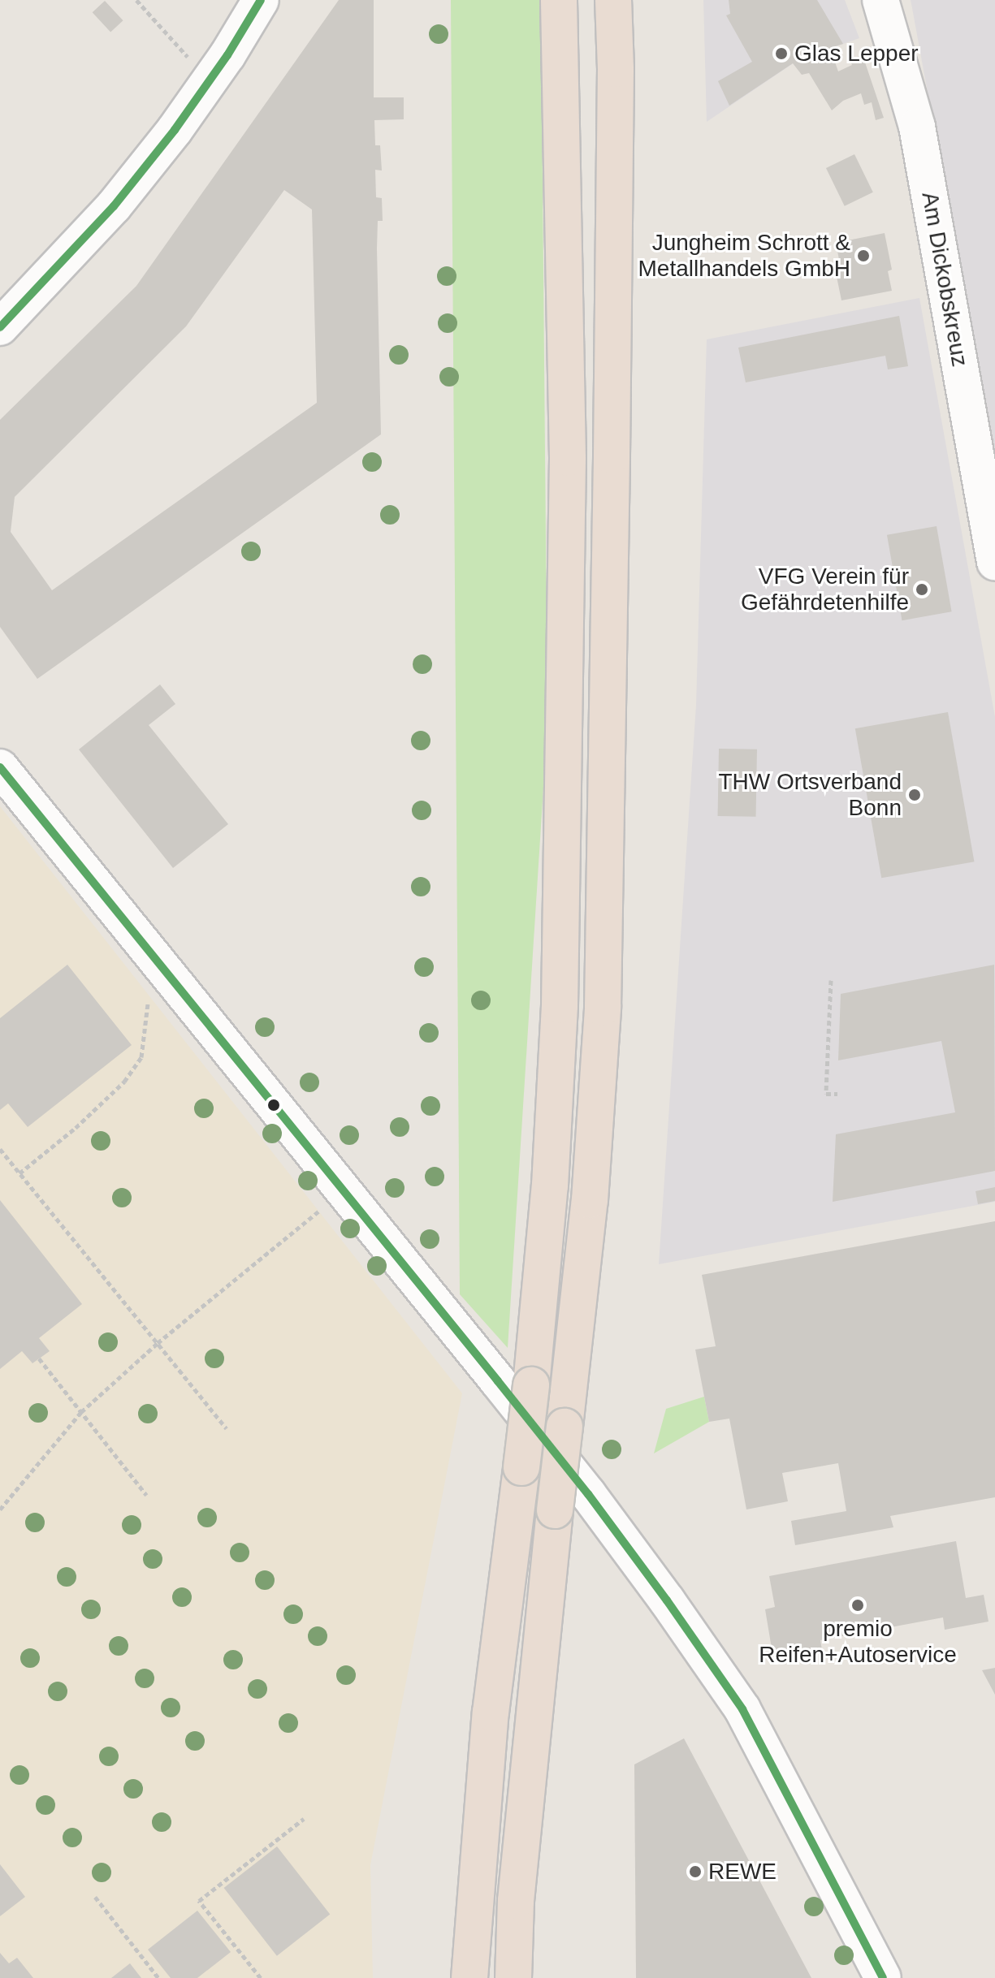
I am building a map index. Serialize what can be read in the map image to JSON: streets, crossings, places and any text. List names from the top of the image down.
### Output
{
  "streets": {
    "street": ["Am Dickobskreuz"]
  },
  "places": [
    "Glas Lepper",
    "Jungheim Schrott & Metallhandels GmbH",
    "VFG Verein für Gefährdetenhilfe",
    "THW Ortsverband Bonn",
    "premio Reifen+Autoservice",
    "REWE"
  ]
}
